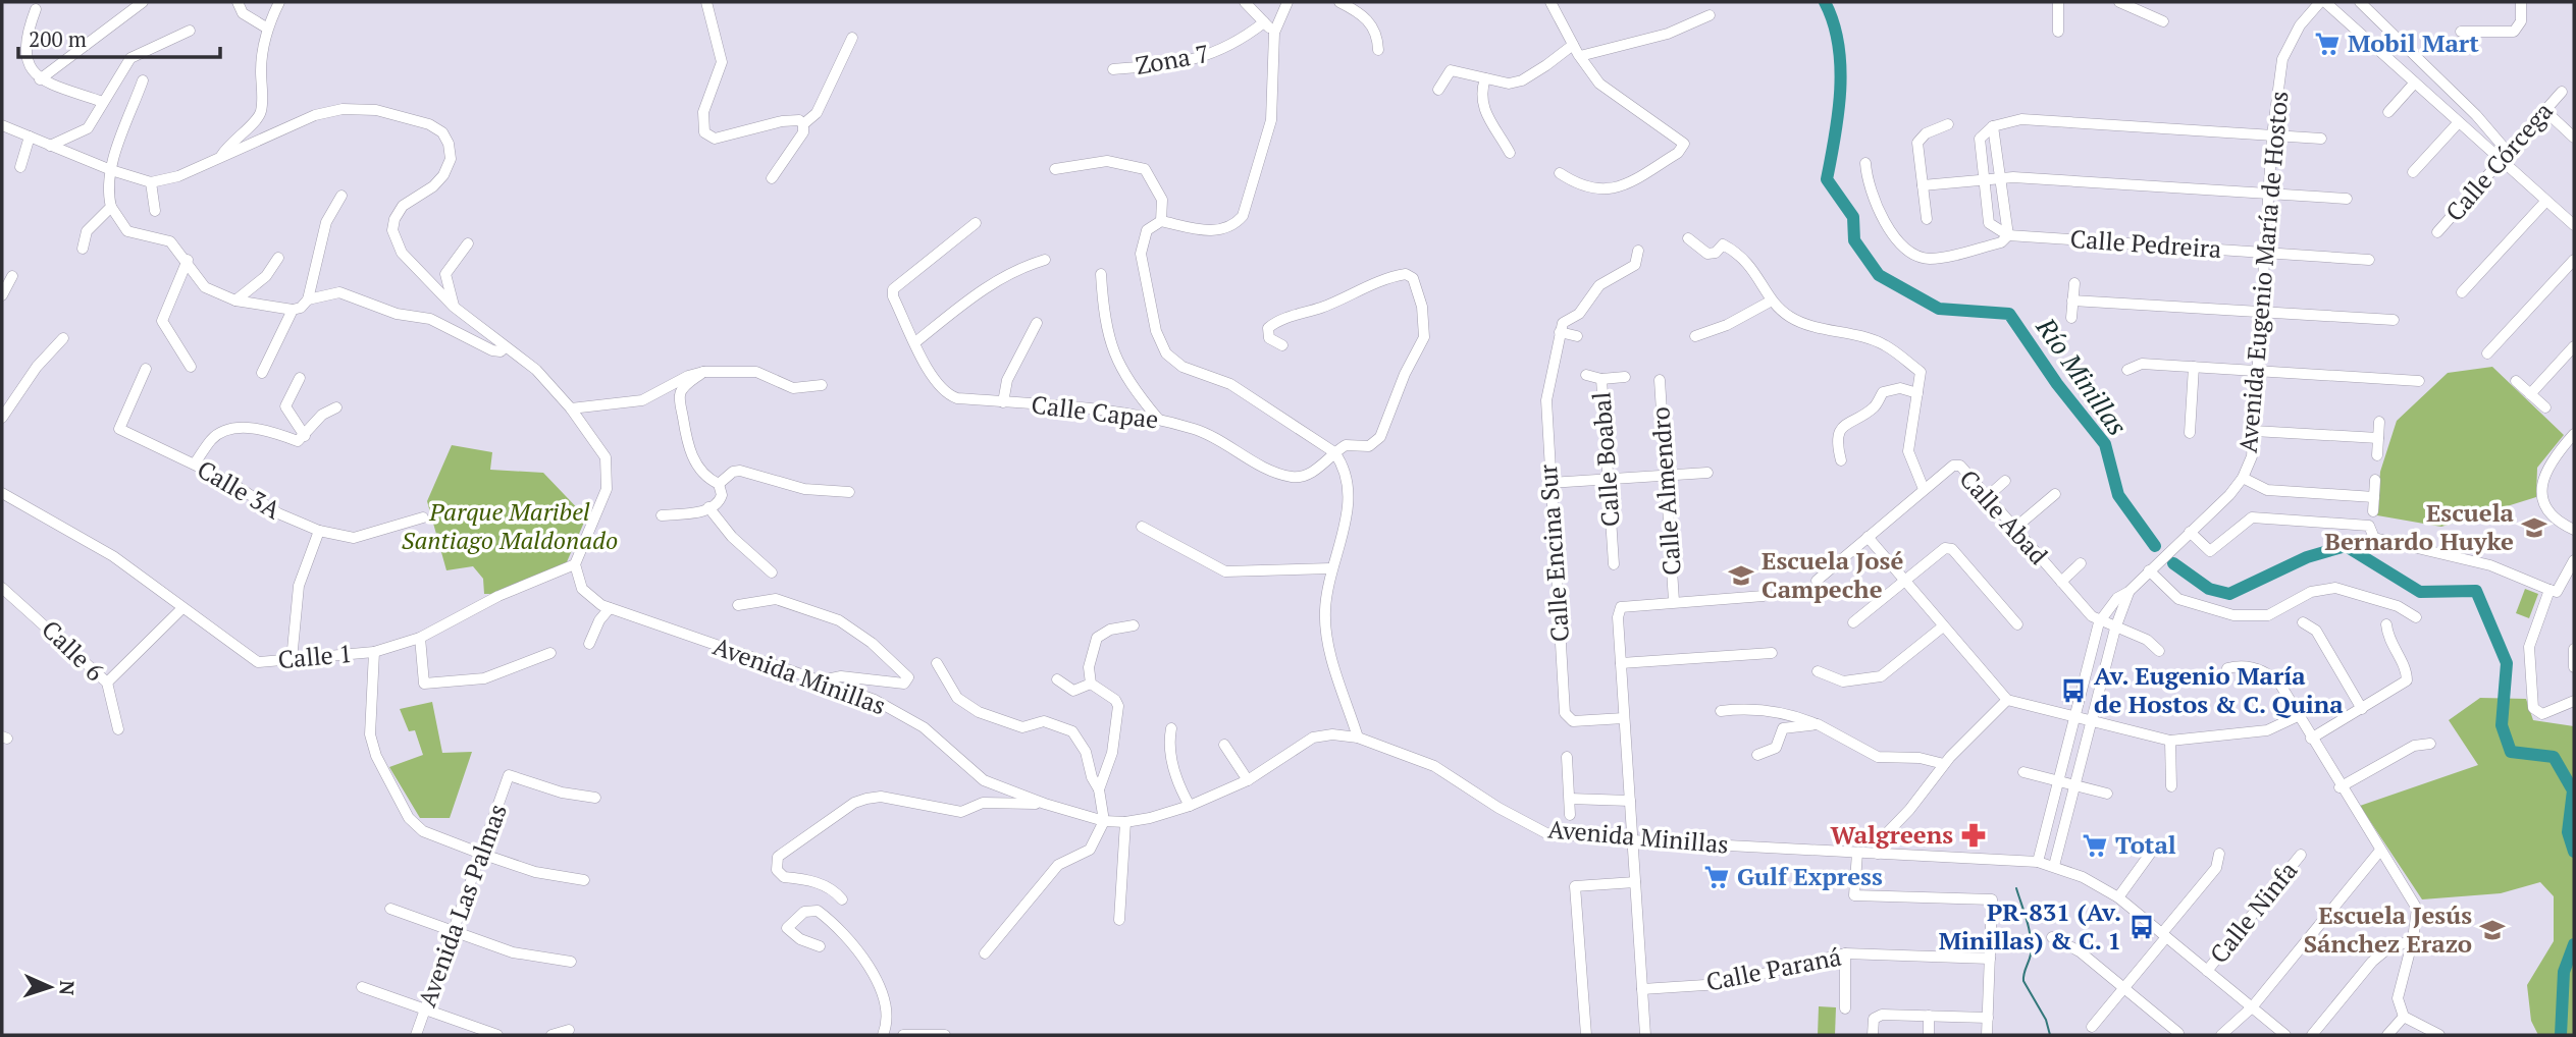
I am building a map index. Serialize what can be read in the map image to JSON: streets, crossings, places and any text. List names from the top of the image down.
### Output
{
  "streets": {
    "street": [
      "Zona 7",
      "Calle Córcega",
      "Calle Pedreira",
      "Avenida Eugenio María de Hostos",
      "Calle Capae",
      "Calle Boabal",
      "Calle 3A",
      "Calle Almendro",
      "Calle Abad",
      "Calle Encina Sur",
      "Calle 6",
      "Calle 1",
      "Avenida Minillas",
      "Avenida Las Palmas",
      "Calle Ninfa",
      "Calle Paraná"
    ]
  },
  "crossings": [
    ["Calle Pedreira", "Avenida Eugenio María de Hostos"],
    ["Avenida Eugenio María de Hostos", "Calle Abad"],
    ["Avenida Eugenio María de Hostos", "Avenida Minillas"],
    ["Calle 1", "Avenida Minillas"],
    ["Avenida Minillas", "Calle Ninfa"]
  ],
  "water": ["Río Minillas"],
  "parks": ["Parque Maribel Santiago Maldonado"],
  "places": {
    "supermarket": ["Mobil Mart", "Total", "Gulf Express"],
    "school or university": ["Escuela Bernardo Huyke", "Escuela José Campeche", "Escuela Jesús Sánchez Erazo"],
    "bus stop": ["Av. Eugenio María de Hostos & C. Quina", "PR-831 (Av. Minillas) & C. 1"],
    "pharmacy": ["Walgreens"]
  },
  "scale_bar": "200 m",
  "north": "right"
}
